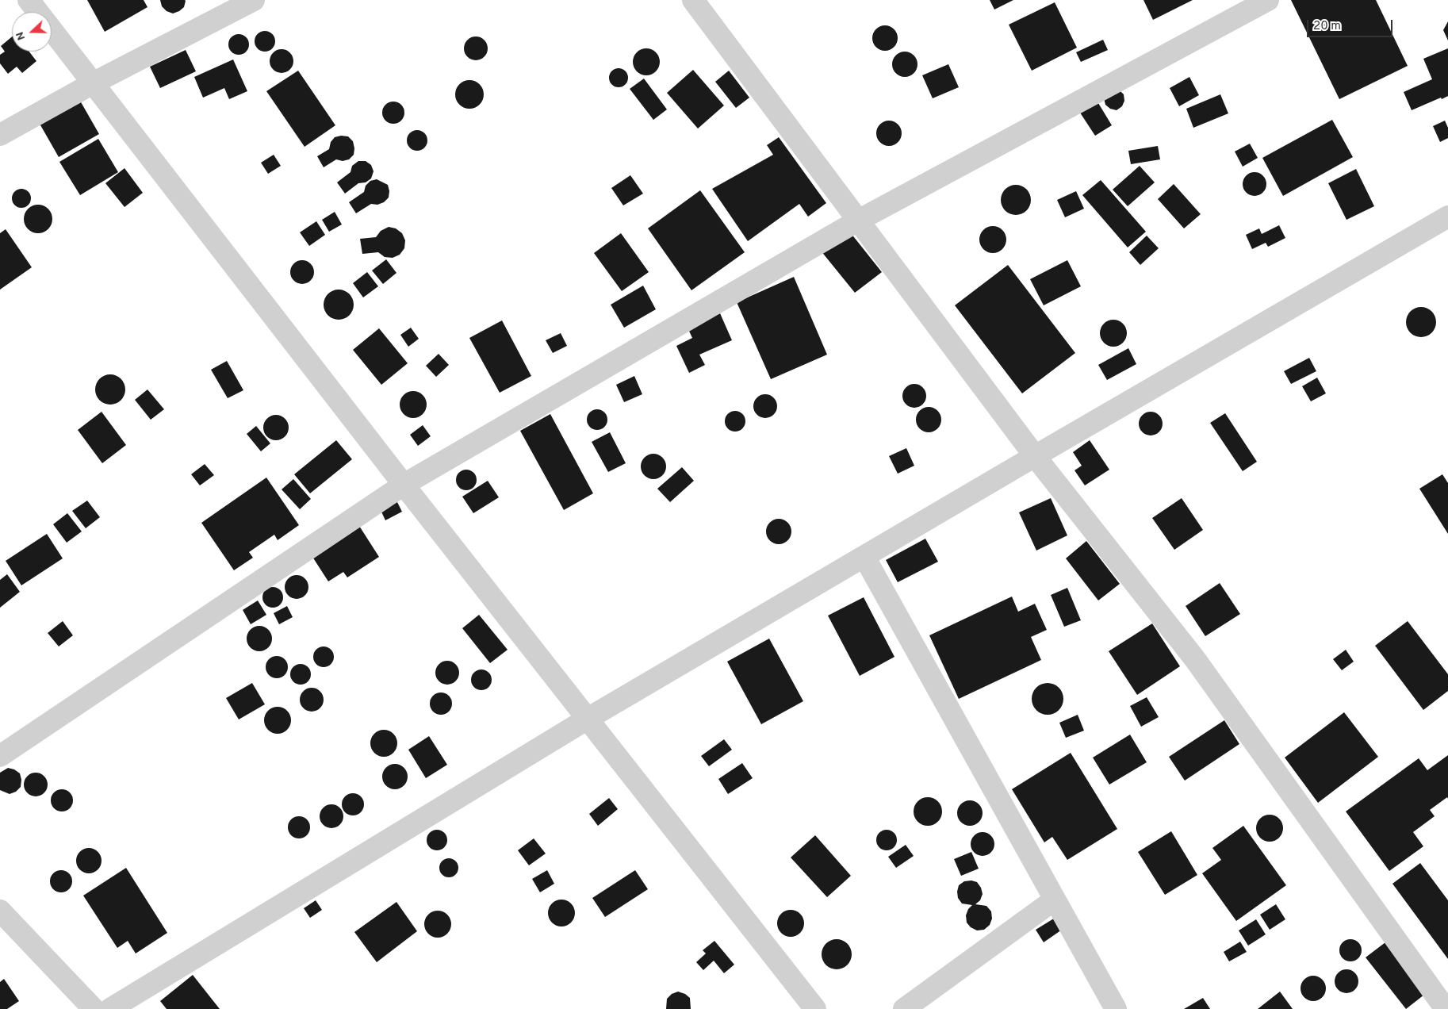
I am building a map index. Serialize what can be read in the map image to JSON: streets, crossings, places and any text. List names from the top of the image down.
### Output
{
  "scale_bar": "20 m",
  "north": "left"
}
